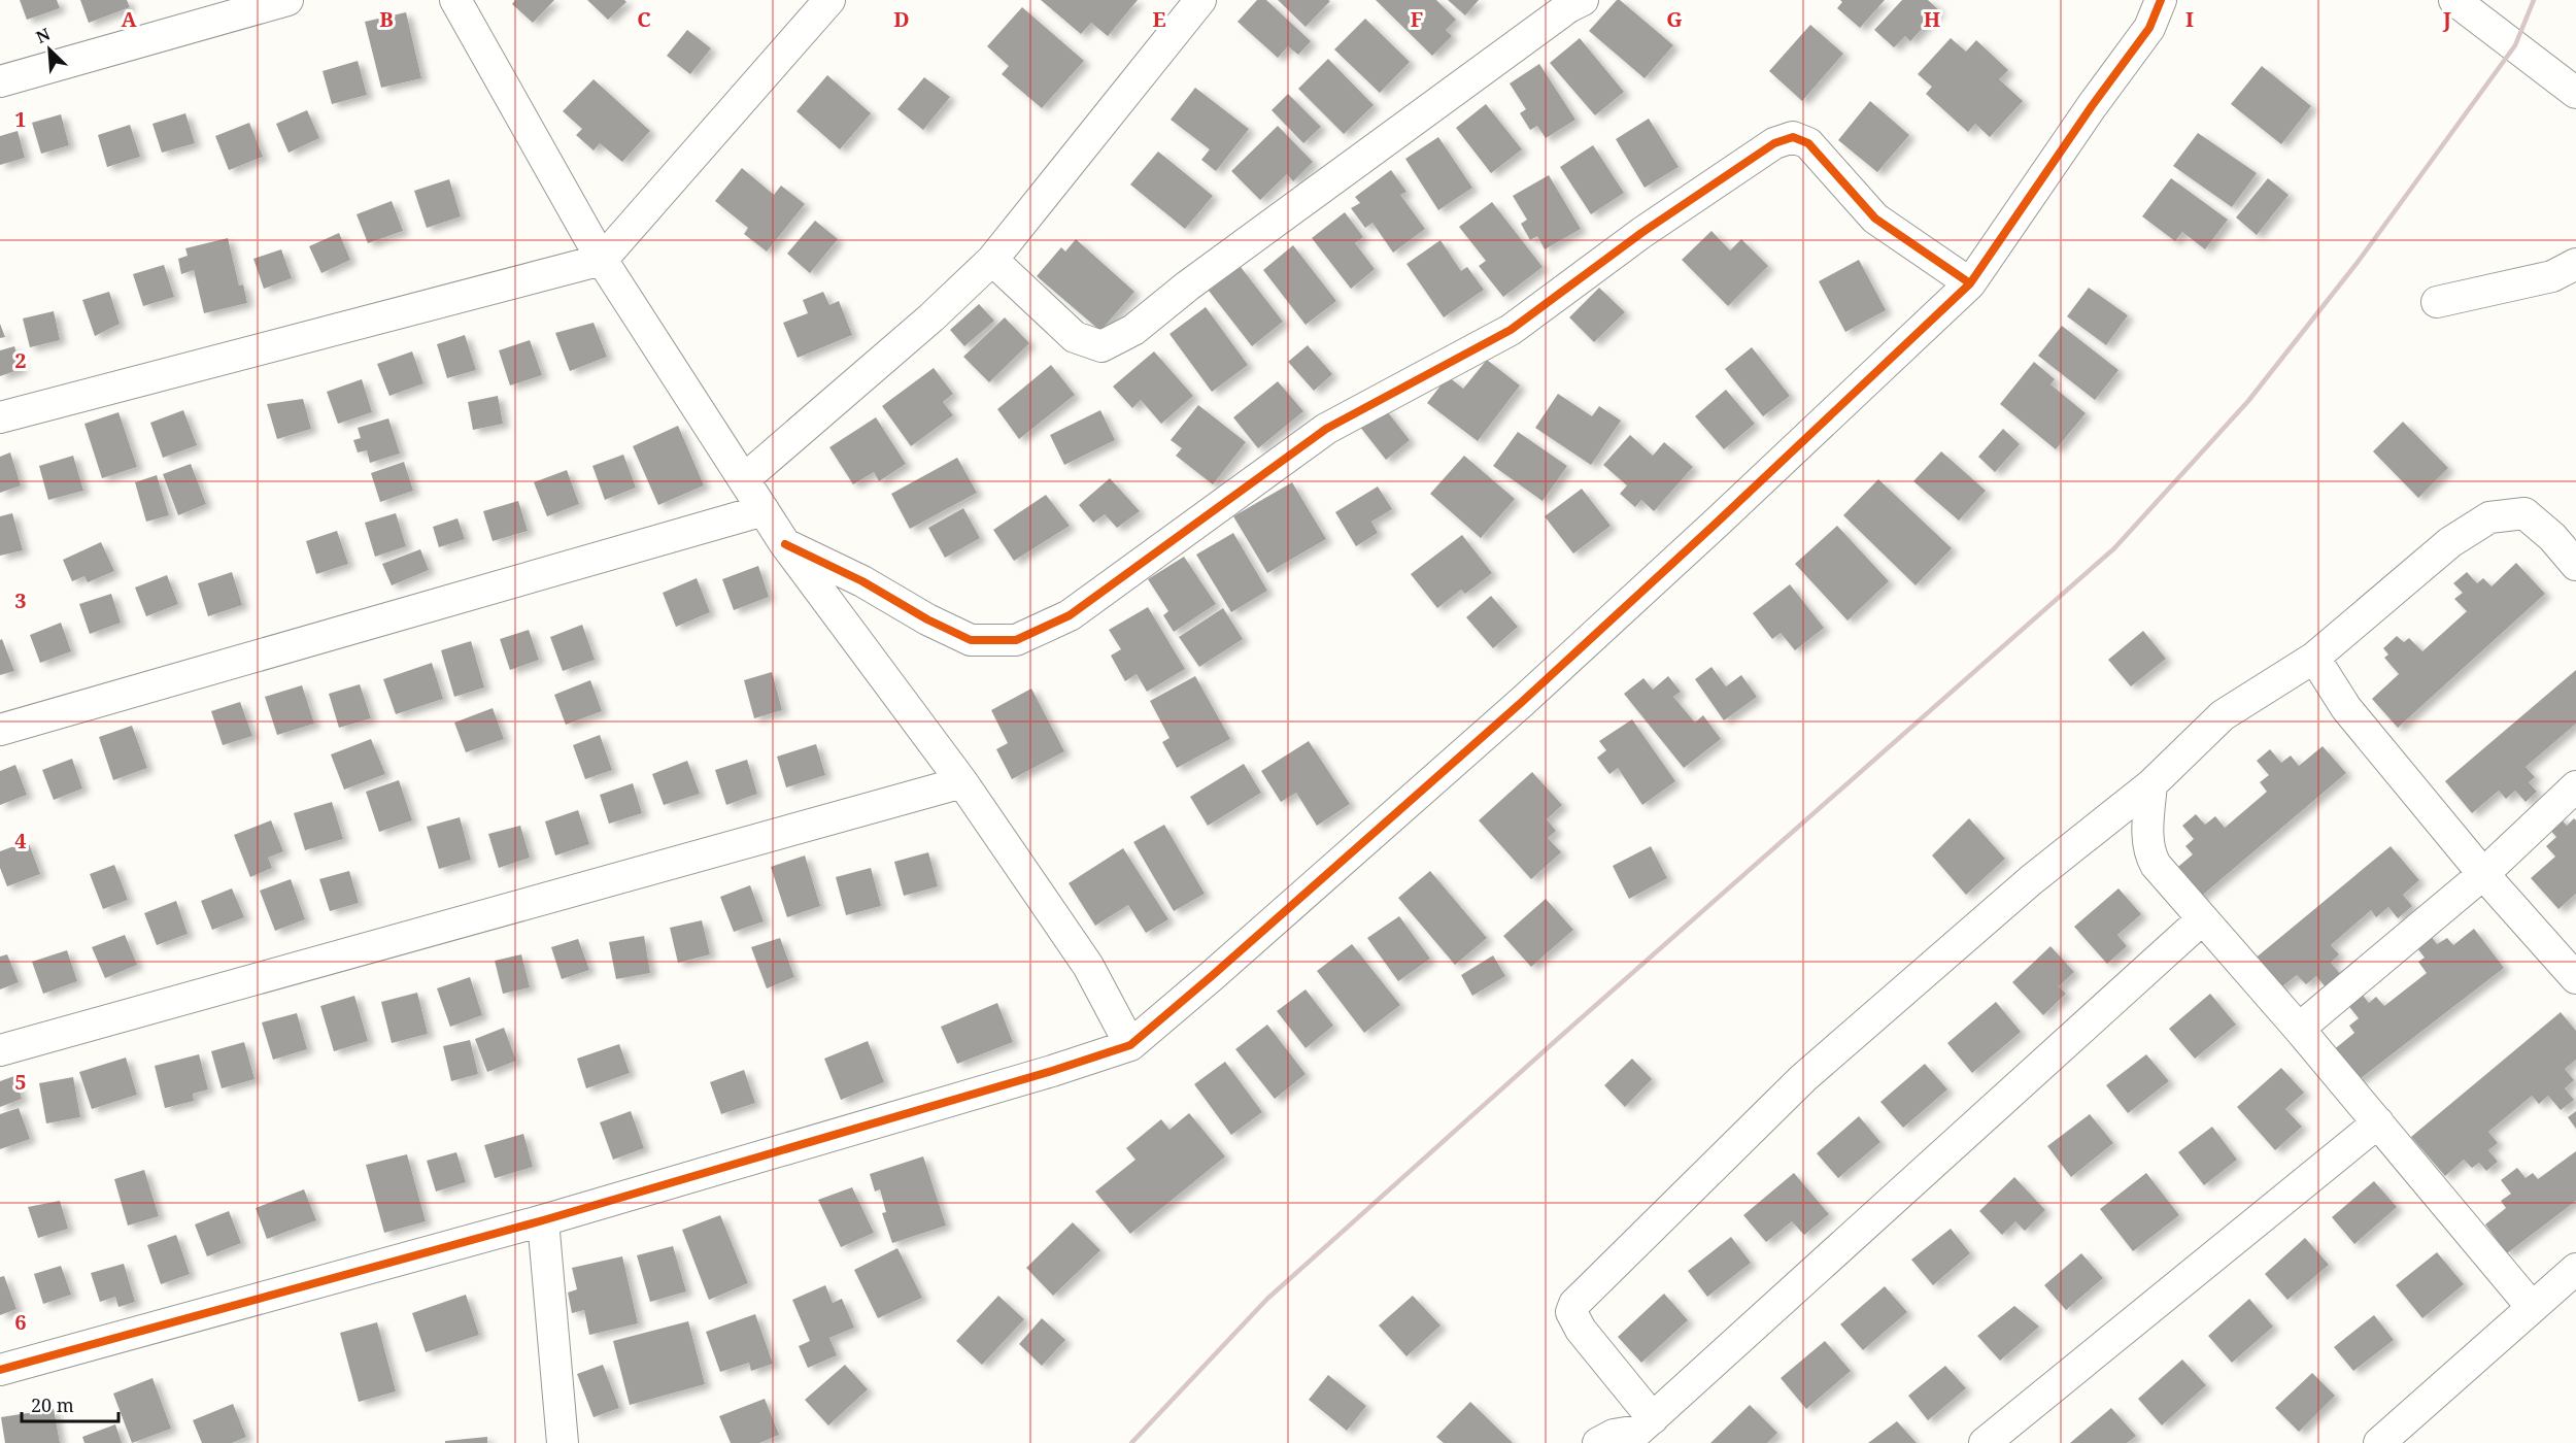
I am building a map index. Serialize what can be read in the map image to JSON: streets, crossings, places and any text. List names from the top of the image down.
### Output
{
  "scale_bar": "20 m",
  "north": "top left",
  "grid": {
    "columns": [
      "A",
      "B",
      "C",
      "D",
      "E",
      "F",
      "G",
      "H",
      "I",
      "J"
    ],
    "rows": [
      "1",
      "2",
      "3",
      "4",
      "5",
      "6"
    ]
  }
}
